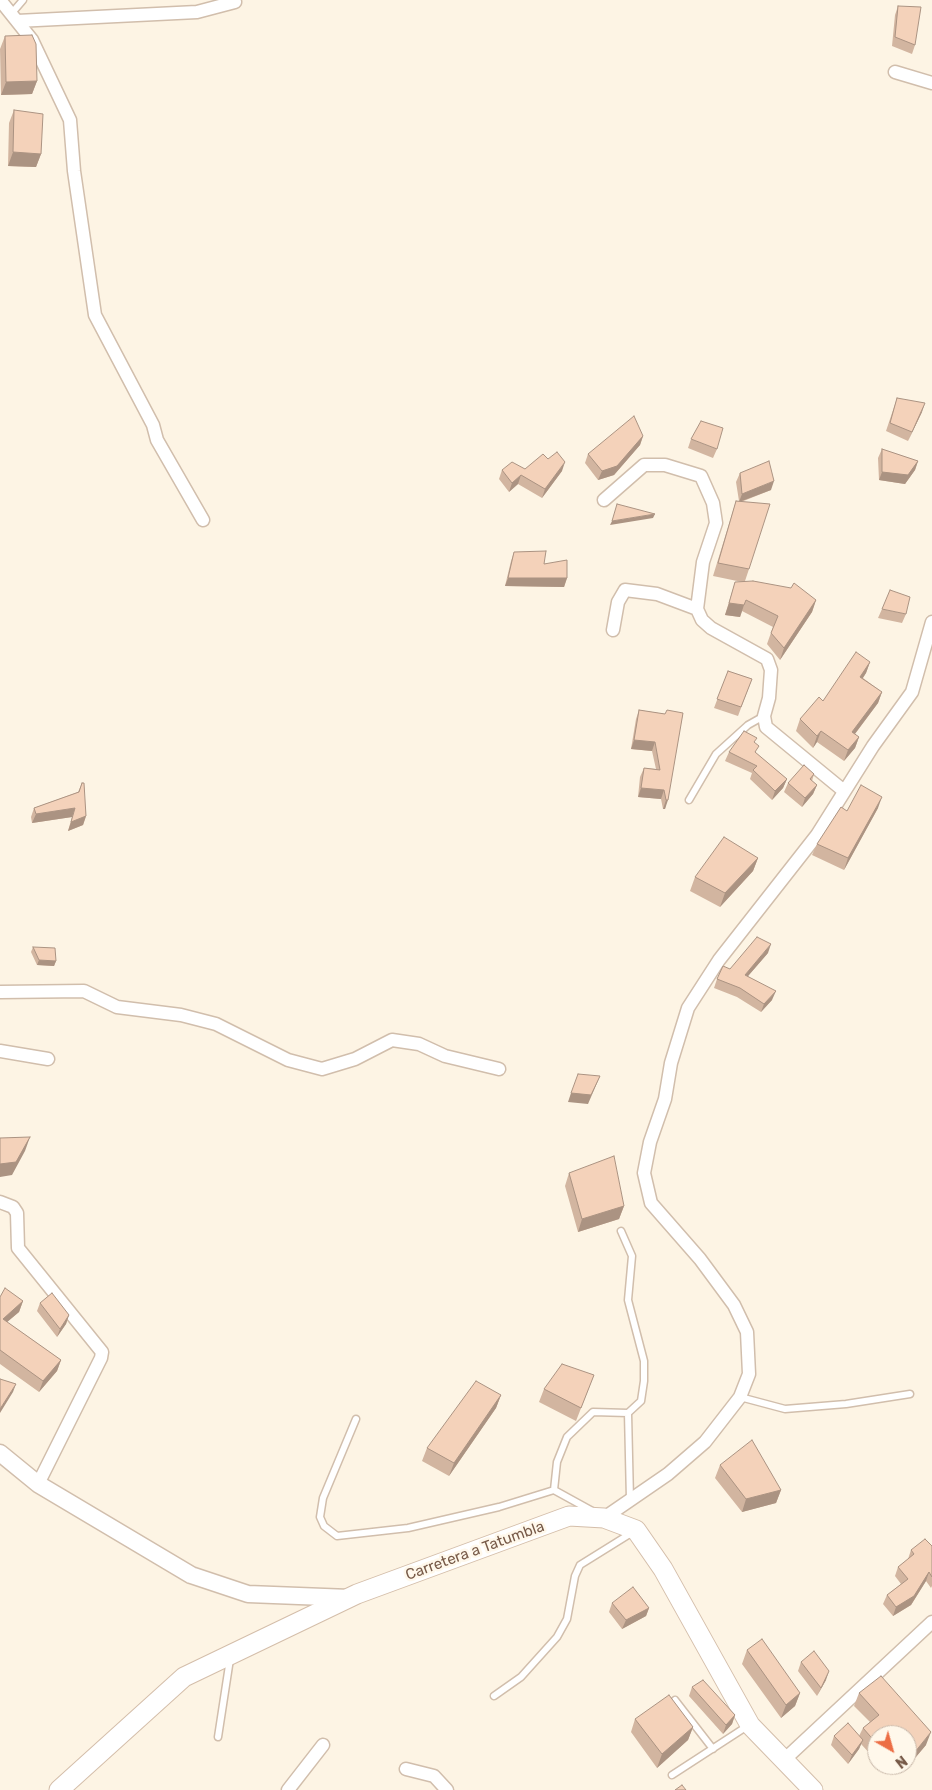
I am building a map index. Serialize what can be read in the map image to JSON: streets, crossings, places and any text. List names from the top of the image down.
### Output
{
  "streets": {
    "main road": ["Carretera a Tatumbla"]
  },
  "north": "bottom right"
}
